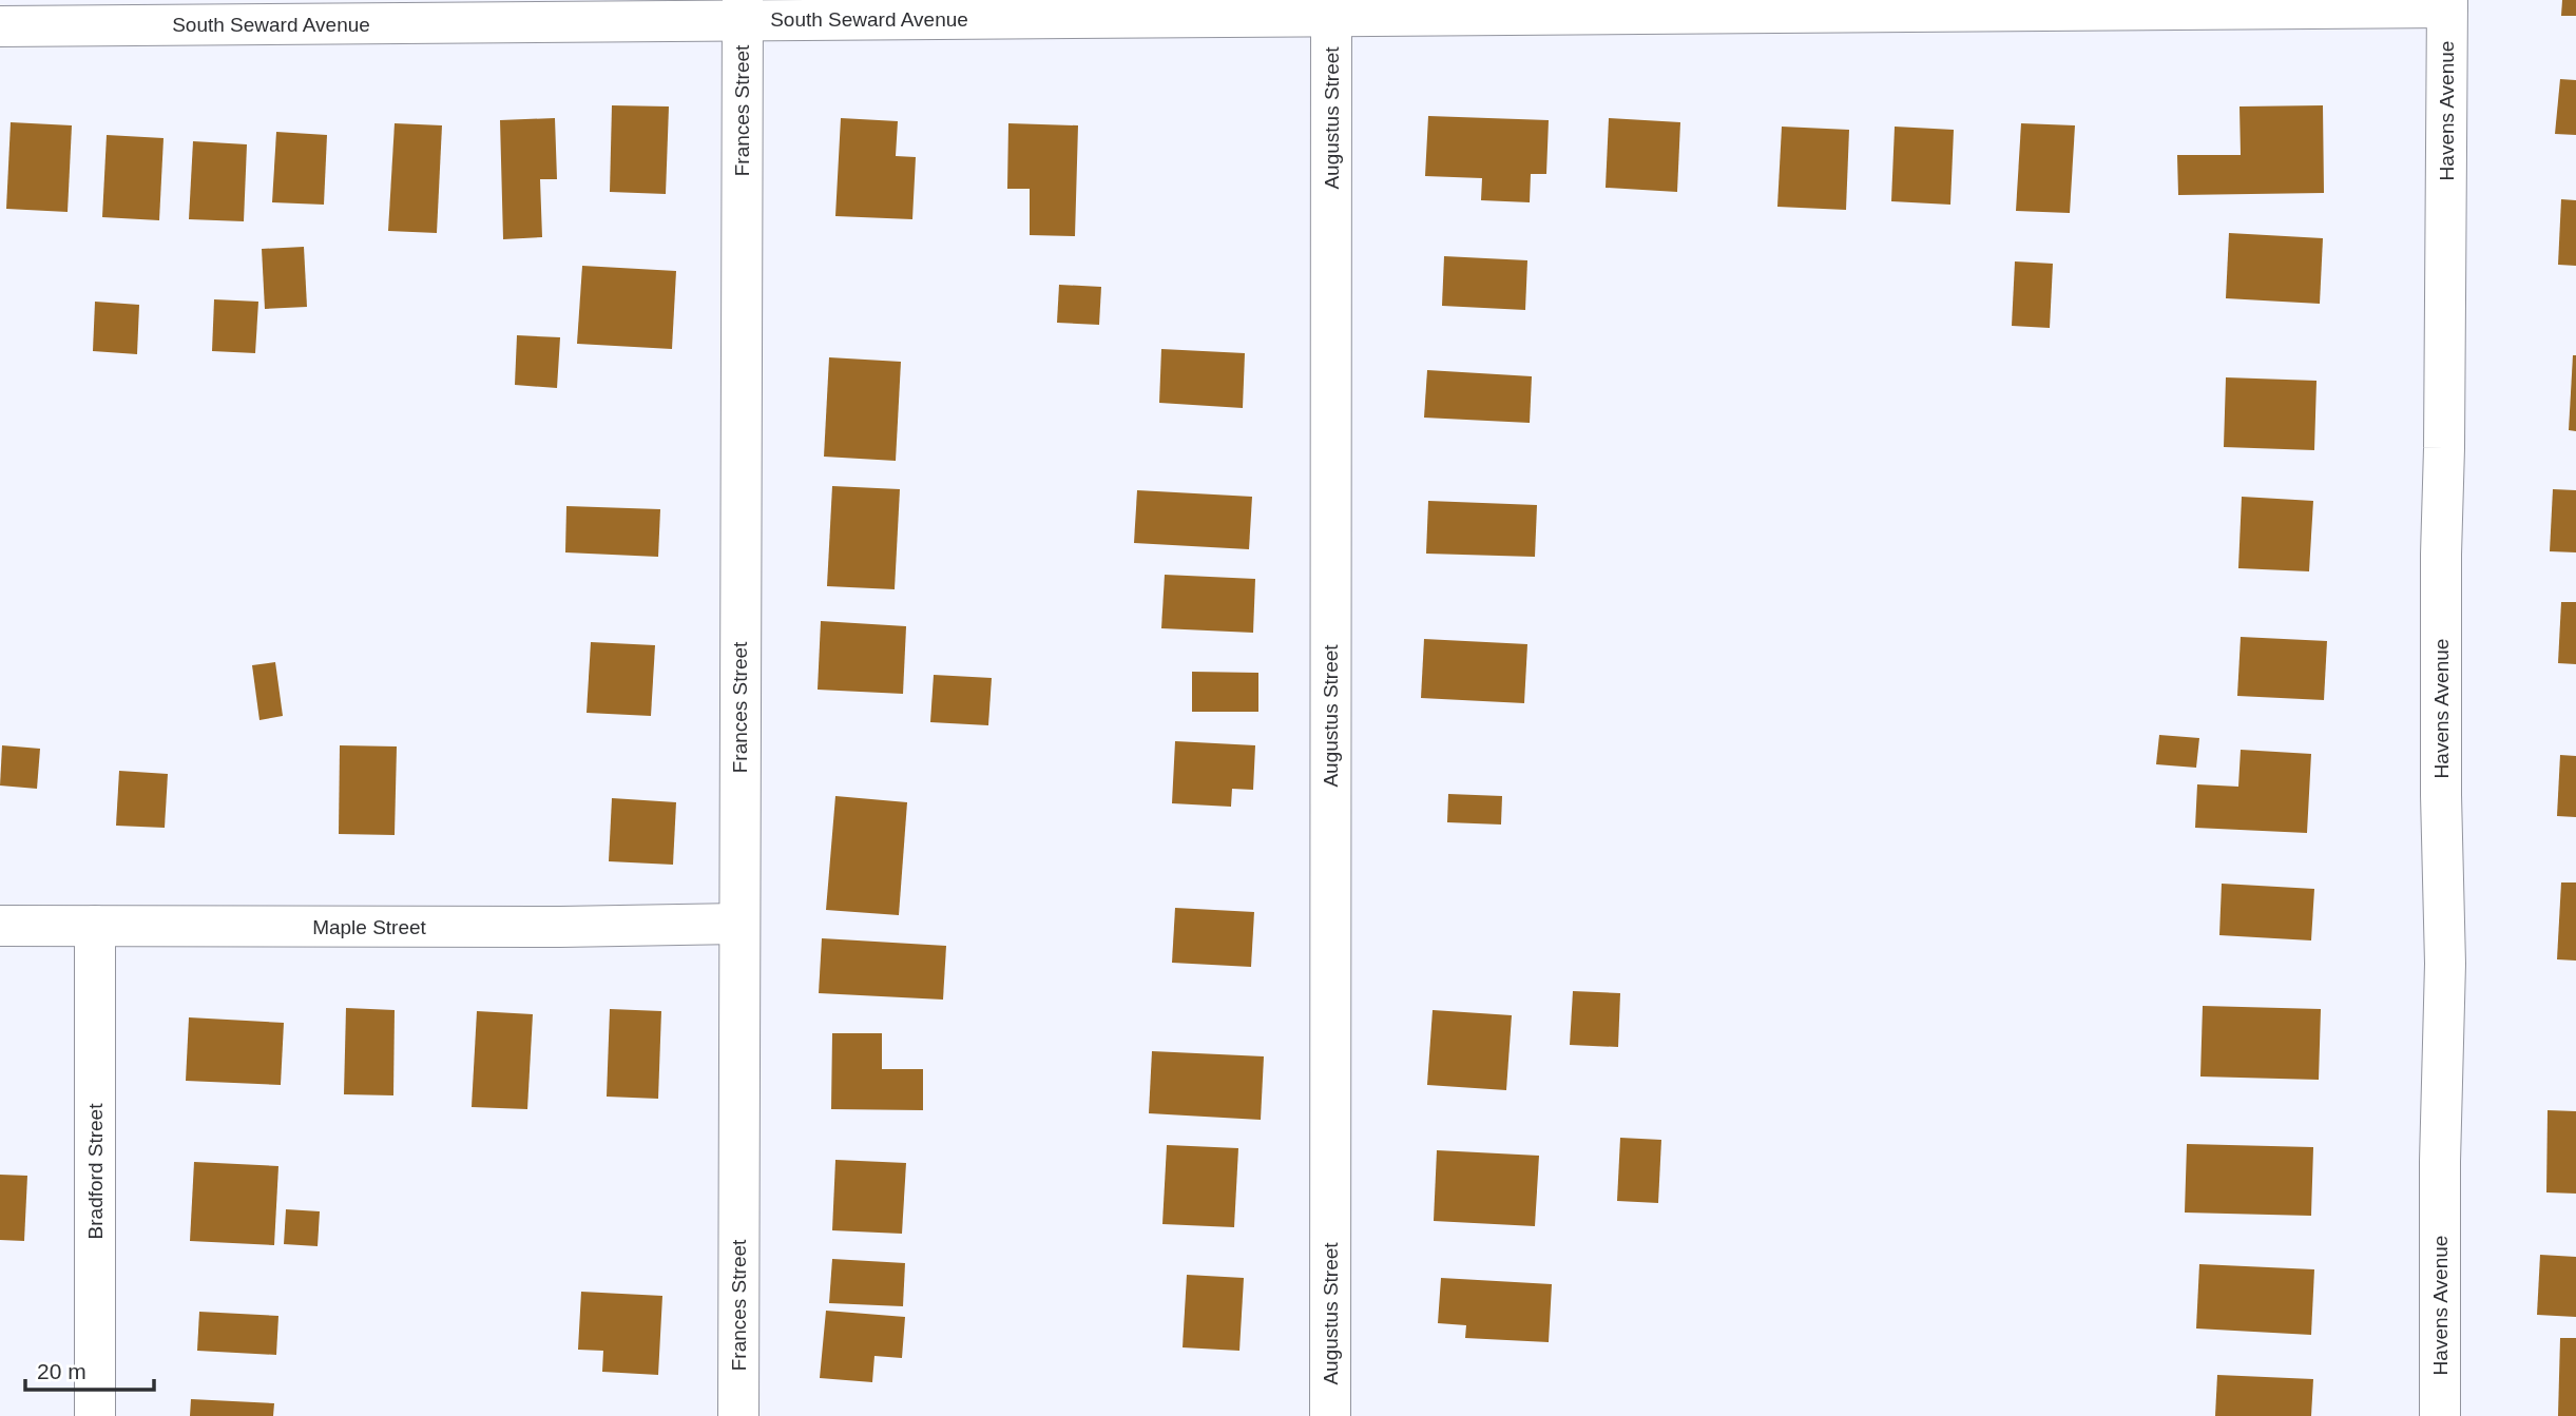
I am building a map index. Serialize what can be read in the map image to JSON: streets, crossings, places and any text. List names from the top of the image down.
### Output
{
  "streets": {
    "street": [
      "South Seward Avenue",
      "Frances Street",
      "Havens Avenue",
      "Augustus Street",
      "Maple Street",
      "Bradford Street"
    ]
  },
  "crossings": [
    ["South Seward Avenue", "Frances Street"],
    ["South Seward Avenue", "Havens Avenue"],
    ["South Seward Avenue", "Augustus Street"],
    ["Frances Street", "Maple Street"],
    ["Maple Street", "Bradford Street"]
  ],
  "scale_bar": "20 m"
}
